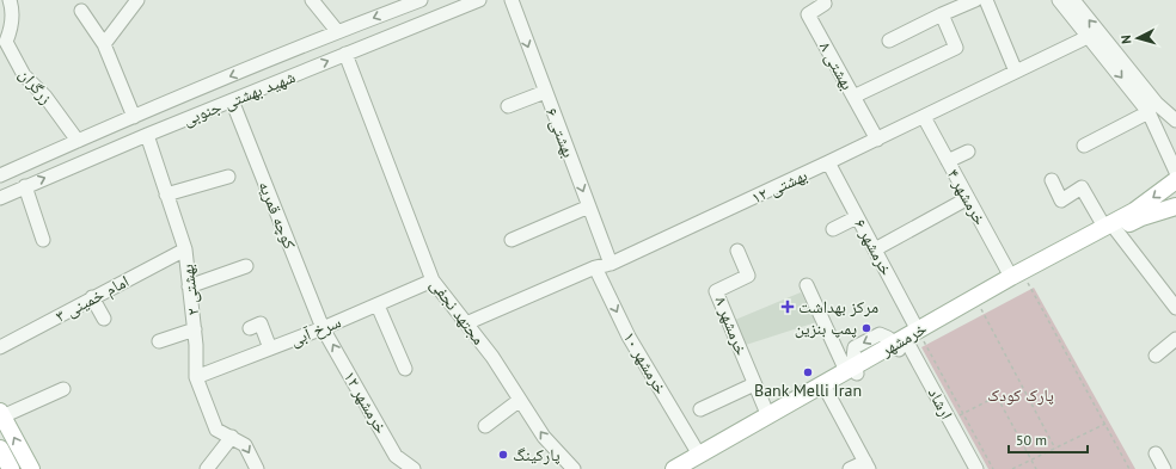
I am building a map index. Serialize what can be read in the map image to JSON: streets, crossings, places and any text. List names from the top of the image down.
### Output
{
  "streets": {
    "main road": ["خرمشهر"],
    "street": [
      "بهشتی ۸",
      "زرگران",
      "شهید بهشتی جنوبی",
      "بهشتی ۶",
      "بهشتی ۱۲",
      "خرمشهر ۴",
      "کوچه قمریه",
      "خرمشهر ۶",
      "بهشتی ۲",
      "امام خمینی ۳",
      "مجتهد نجفی",
      "خرمشهر ۸",
      "سرخ آبی",
      "خرمشهر ۱۰",
      "خرمشهر ۱۲",
      "ارشاد"
    ]
  },
  "crossings": [
    ["بهشتی ۸", "بهشتی ۱۲"],
    ["زرگران", "شهید بهشتی جنوبی"],
    ["شهید بهشتی جنوبی", "کوچه قمریه"],
    ["شهید بهشتی جنوبی", "بهشتی ۲"],
    ["شهید بهشتی جنوبی", "مجتهد نجفی"],
    ["بهشتی ۶", "بهشتی ۱۲"],
    ["بهشتی ۱۲", "خرمشهر ۴"],
    ["بهشتی ۱۲", "خرمشهر ۶"],
    ["بهشتی ۱۲", "مجتهد نجفی"],
    ["بهشتی ۱۲", "خرمشهر ۱۰"],
    ["خرمشهر ۴", "خرمشهر"],
    ["کوچه قمریه", "سرخ آبی"],
    ["کوچه قمریه", "خرمشهر ۱۲"],
    ["خرمشهر ۶", "خرمشهر"],
    ["خرمشهر ۶", "ارشاد"],
    ["بهشتی ۲", "امام خمینی ۳"],
    ["بهشتی ۲", "سرخ آبی"],
    ["مجتهد نجفی", "سرخ آبی"],
    ["خرمشهر ۸", "خرمشهر"],
    ["سرخ آبی", "خرمشهر ۱۲"],
    ["خرمشهر", "خرمشهر ۱۰"],
    ["خرمشهر", "ارشاد"]
  ],
  "one_way": ["بهشتی ۶", "خرمشهر ۱۰"],
  "parks": ["پارک کودک"],
  "places": {
    "health": ["مرکز بهداشت"],
    "other": ["پمپ بنزین", "Bank Melli Iran", "پارکینگ"]
  },
  "scale_bar": "50 m",
  "north": "left"
}
